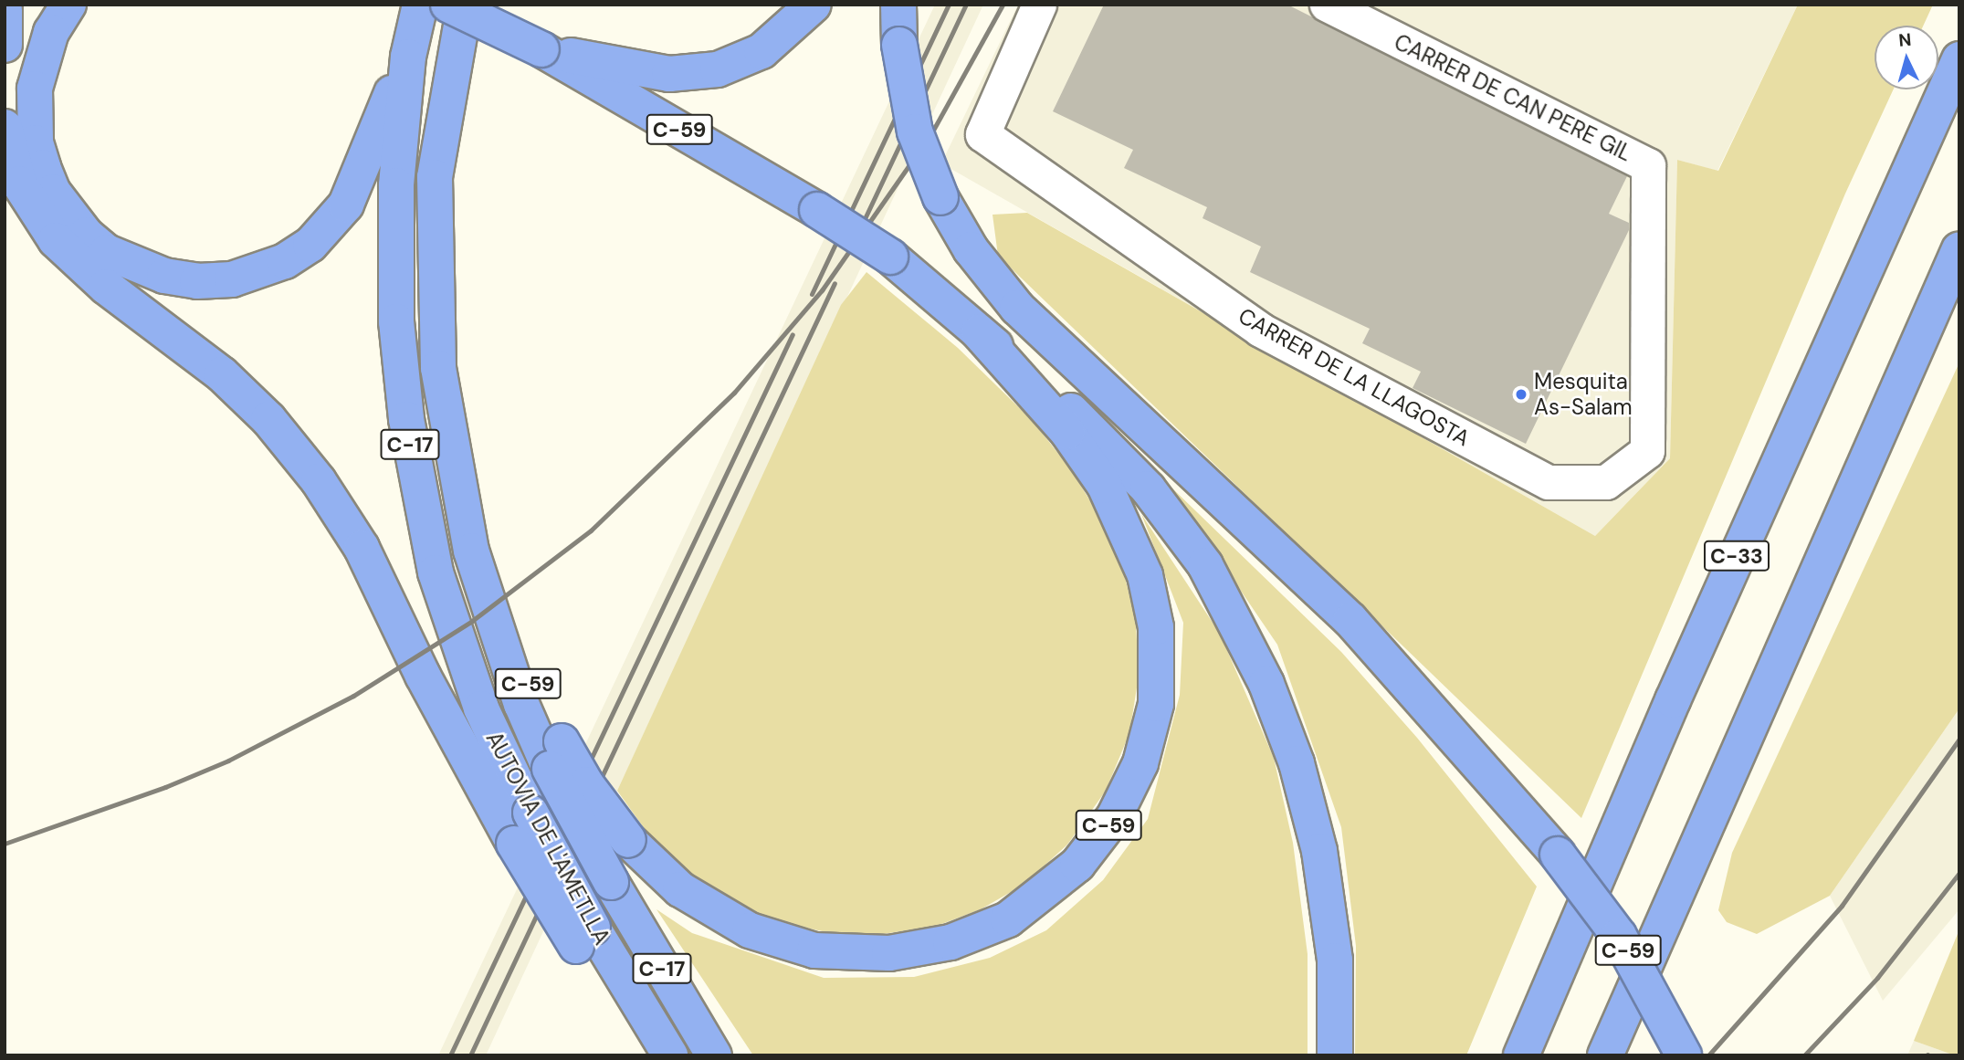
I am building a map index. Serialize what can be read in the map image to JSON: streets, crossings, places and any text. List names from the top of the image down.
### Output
{
  "streets": {
    "highway": [
      "C-59",
      "C-17",
      "C-33",
      "AUTOVIA DE L'AMETLLA"
    ],
    "street": ["CARRER DE CAN PERE GIL", "CARRER DE LA LLAGOSTA"]
  },
  "crossings": [
    ["CARRER DE CAN PERE GIL", "CARRER DE LA LLAGOSTA"],
    ["C-59", "C-17"]
  ],
  "places": ["Mesquita As-Salam"],
  "north": "top"
}
